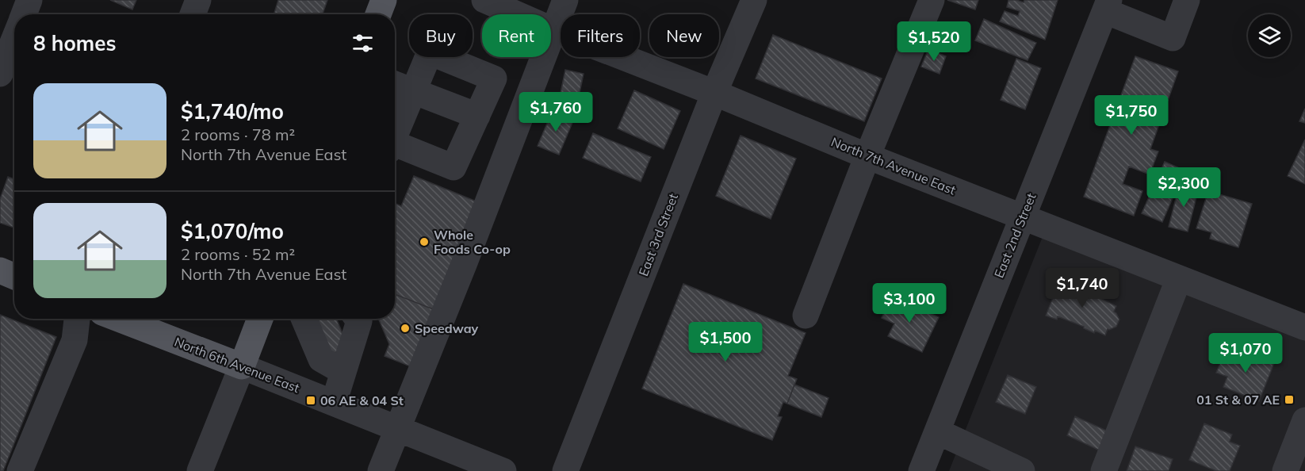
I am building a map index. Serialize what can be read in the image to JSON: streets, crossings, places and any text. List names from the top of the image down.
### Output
{
  "streets": {
    "main road": ["North 6th Avenue East"],
    "street": ["North 7th Avenue East", "East 3rd Street", "East 2nd Street"]
  },
  "crossings": [
    ["North 7th Avenue East", "East 3rd Street"],
    ["North 7th Avenue East", "East 2nd Street"]
  ],
  "places": {
    "other": ["Whole Foods Co-op", "Speedway"],
    "transit": ["01 St & 07 AE", "06 AE & 04 St"]
  },
  "page": {
    "chip": [
      "Buy",
      "Rent",
      "Filters",
      "New"
    ],
    "heading": "8 homes",
    "price": [
      "$1,520",
      "$1,760",
      "$1,750",
      "$2,300",
      "$1,740",
      "$3,100",
      "$1,500",
      "$1,070"
    ],
    "list": [
      {
        "name": "$1,740/mo",
        "note": "2 rooms · 78 m² · North 7th Avenue East"
      },
      {
        "name": "$1,070/mo",
        "note": "2 rooms · 52 m² · North 7th Avenue East"
      }
    ]
  }
}
